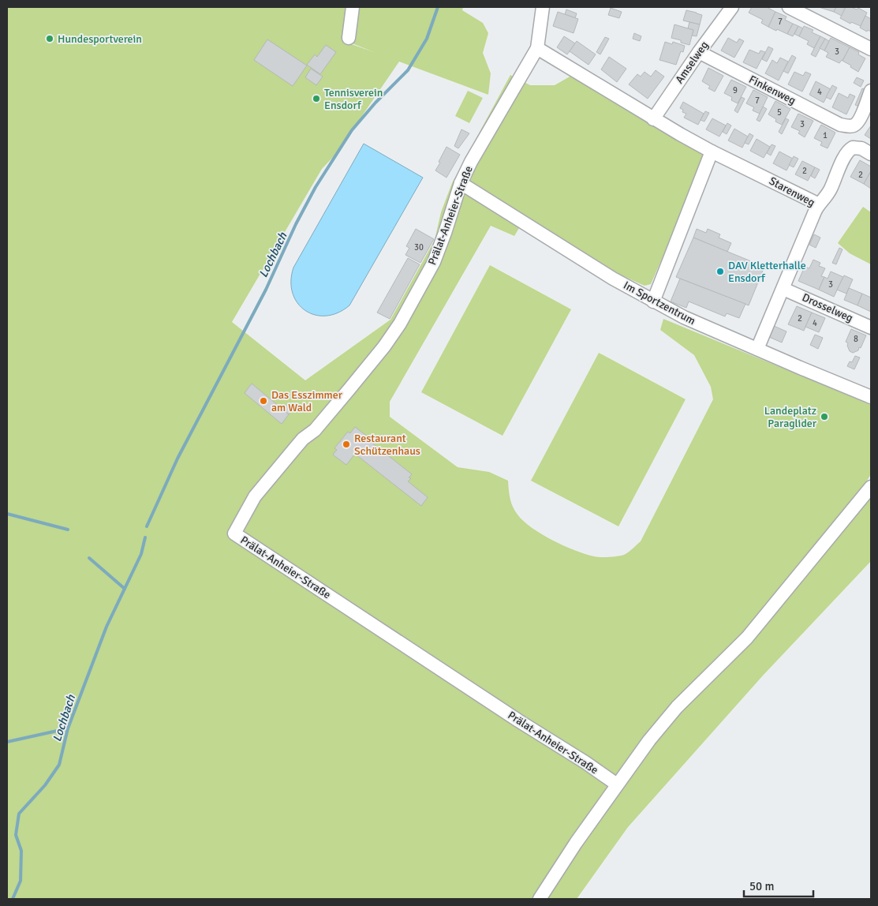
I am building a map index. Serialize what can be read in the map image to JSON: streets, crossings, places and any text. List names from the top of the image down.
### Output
{
  "streets": {
    "street": [
      "Amselweg",
      "Finkenweg",
      "Starenweg",
      "Prälat-Anheier-Straße",
      "Im Sportzentrum",
      "Drosselweg"
    ]
  },
  "crossings": [
    ["Amselweg", "Finkenweg"],
    ["Amselweg", "Starenweg"],
    ["Starenweg", "Prälat-Anheier-Straße"],
    ["Starenweg", "Im Sportzentrum"],
    ["Starenweg", "Drosselweg"],
    ["Prälat-Anheier-Straße", "Im Sportzentrum"]
  ],
  "water": ["Lochbach"],
  "places": [
    "Hundesportverein",
    "Tennisverein Ensdorf",
    "DAV Kletterhalle Ensdorf",
    "Das Esszimmer am Wald",
    "Landeplatz Paraglider",
    "Restaurant Schützenhaus"
  ],
  "house_numbers": [
    "7",
    "3",
    "9",
    "4",
    "7",
    "5",
    "3",
    "1",
    "2",
    "2",
    "30",
    "3",
    "2",
    "4",
    "8"
  ],
  "scale_bar": "50 m"
}
